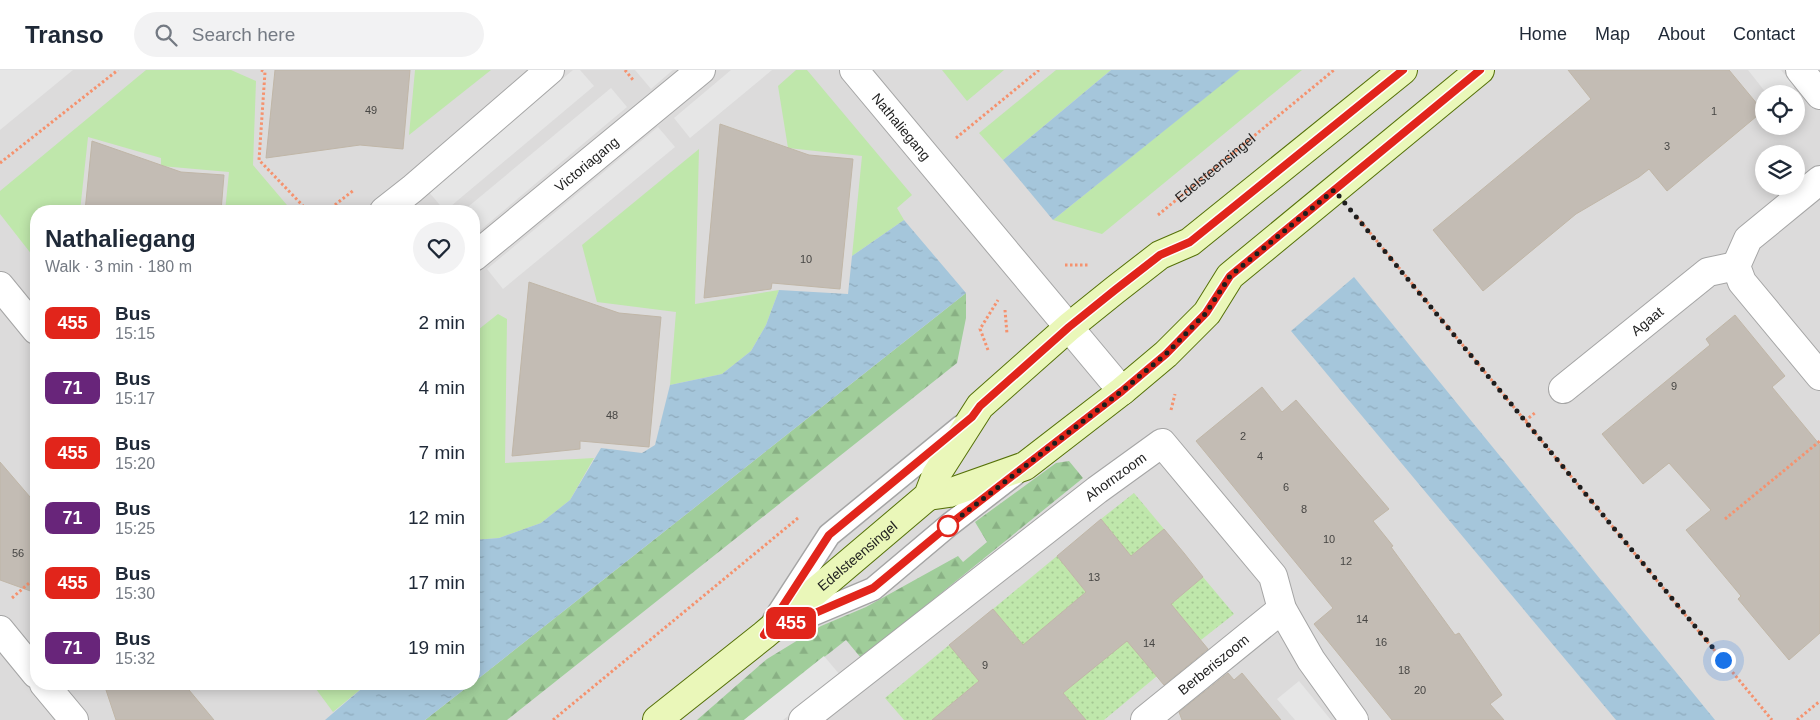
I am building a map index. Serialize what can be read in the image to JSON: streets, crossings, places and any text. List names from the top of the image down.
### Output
{
  "streets": {
    "street": [
      "Nathaliegang",
      "Victoriagang",
      "Edelsteensingel",
      "Agaat",
      "Ahornzoom",
      "Berberiszoom"
    ]
  },
  "crossings": [
    ["Nathaliegang", "Edelsteensingel"],
    ["Ahornzoom", "Berberiszoom"]
  ],
  "lines": ["bus line 455"],
  "house_numbers": [
    "49",
    "1",
    "3",
    "10",
    "9",
    "48",
    "2",
    "4",
    "6",
    "8",
    "10",
    "56",
    "12",
    "13",
    "14",
    "16",
    "14",
    "9",
    "18",
    "20"
  ],
  "page": {
    "header": "Transo",
    "search": "Search here",
    "nav": [
      "Home",
      "Map",
      "About",
      "Contact"
    ],
    "on_map": "455",
    "heading": ["Nathaliegang", "Walk · 3 min · 180 m"],
    "list": [
      {
        "mark": "455",
        "name": "Bus",
        "note": "15:15",
        "value": "2 min"
      },
      {
        "mark": "71",
        "name": "Bus",
        "note": "15:17",
        "value": "4 min"
      },
      {
        "mark": "455",
        "name": "Bus",
        "note": "15:20",
        "value": "7 min"
      },
      {
        "mark": "71",
        "name": "Bus",
        "note": "15:25",
        "value": "12 min"
      },
      {
        "mark": "455",
        "name": "Bus",
        "note": "15:30",
        "value": "17 min"
      },
      {
        "mark": "71",
        "name": "Bus",
        "note": "15:32",
        "value": "19 min"
      }
    ]
  }
}
